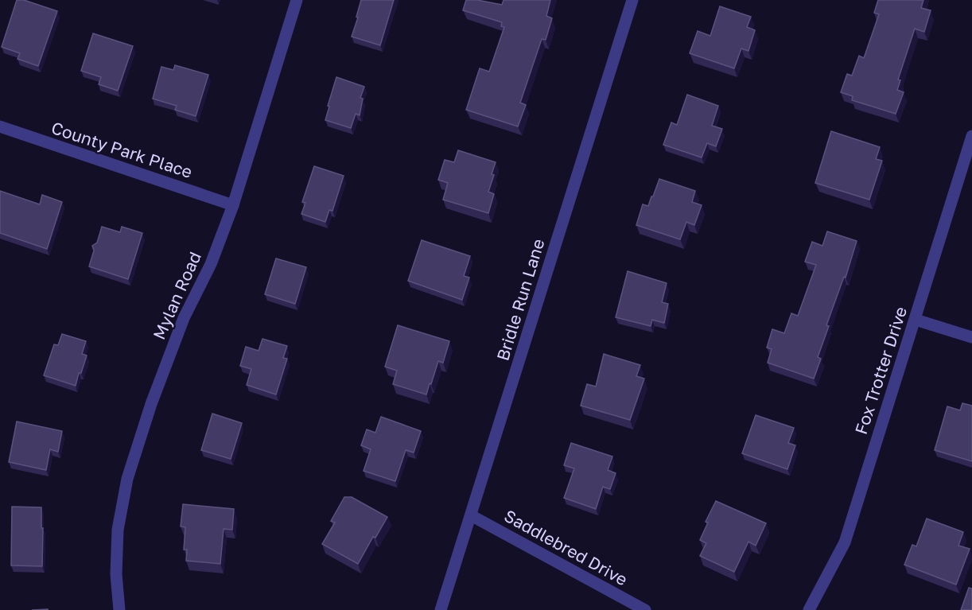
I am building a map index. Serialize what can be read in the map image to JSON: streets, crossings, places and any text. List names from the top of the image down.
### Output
{
  "streets": {
    "street": [
      "County Park Place",
      "Mylan Road",
      "Bridle Run Lane",
      "Fox Trotter Drive",
      "Saddlebred Drive"
    ]
  },
  "crossings": [
    ["County Park Place", "Mylan Road"],
    ["Bridle Run Lane", "Saddlebred Drive"]
  ]
}
